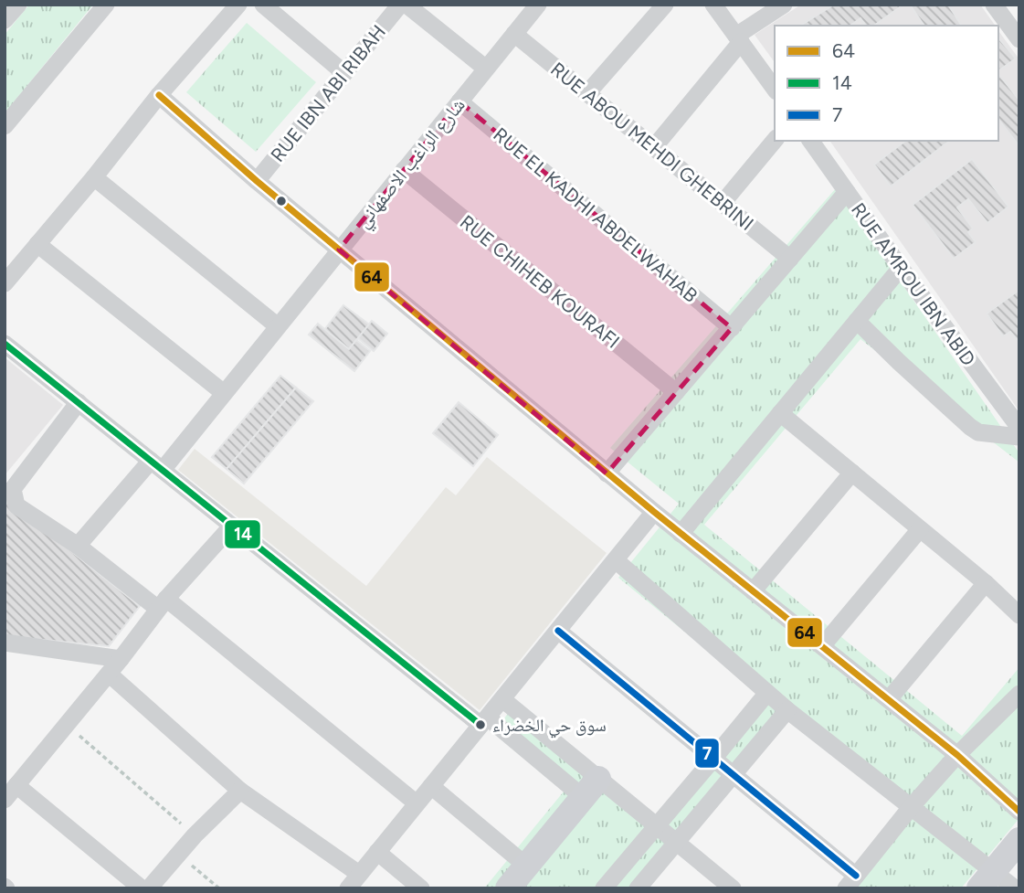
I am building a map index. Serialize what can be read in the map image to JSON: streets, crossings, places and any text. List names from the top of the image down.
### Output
{
  "streets": {
    "street": [
      "RUE IBN ABI RIBAH",
      "RUE ABOU MEHDI GHEBRINI",
      "شارع الراغب الاصفهاني",
      "RUE EL KADHI ABDELWAHAB",
      "RUE CHIHEB KOURAFI",
      "RUE AMROU IBN ABID"
    ]
  },
  "crossings": [
    ["RUE ABOU MEHDI GHEBRINI", "شارع الراغب الاصفهاني"],
    ["شارع الراغب الاصفهاني", "RUE EL KADHI ABDELWAHAB"],
    ["شارع الراغب الاصفهاني", "RUE CHIHEB KOURAFI"]
  ],
  "places": ["سوق حي الخضراء"],
  "lines": ["transit line 64", "transit line 14", "transit line 7"],
  "legend": ["64", "14", "7"]
}
